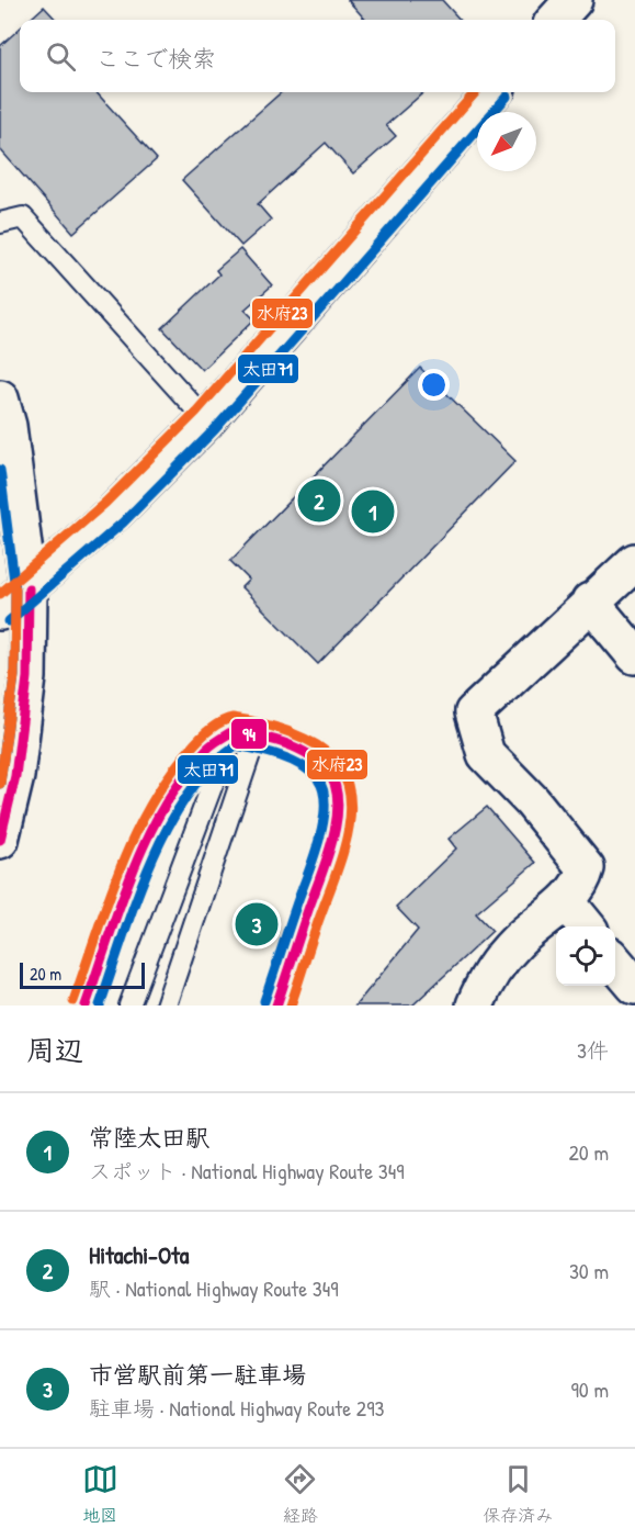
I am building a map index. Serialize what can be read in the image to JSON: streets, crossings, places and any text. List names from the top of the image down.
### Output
{
  "lines": ["transit line 水府23", "transit line 太田71", "transit line 94"],
  "scale_bar": "20 m",
  "north": "bottom left",
  "page": {
    "search": "ここで検索",
    "pins": ["2", "1", "3"],
    "scale": "20 m",
    "heading": ["周辺", "3件"],
    "list": [
      {
        "mark": "1",
        "name": "常陸太田駅",
        "note": "スポット · National Highway Route 349",
        "value": "20 m"
      },
      {
        "mark": "2",
        "name": "Hitachi-Ota",
        "note": "駅 · National Highway Route 349",
        "value": "30 m"
      },
      {
        "mark": "3",
        "name": "市営駅前第一駐車場",
        "note": "駐車場 · National Highway Route 293",
        "value": "90 m"
      }
    ],
    "nav": ["地図", "経路", "保存済み"]
  }
}
